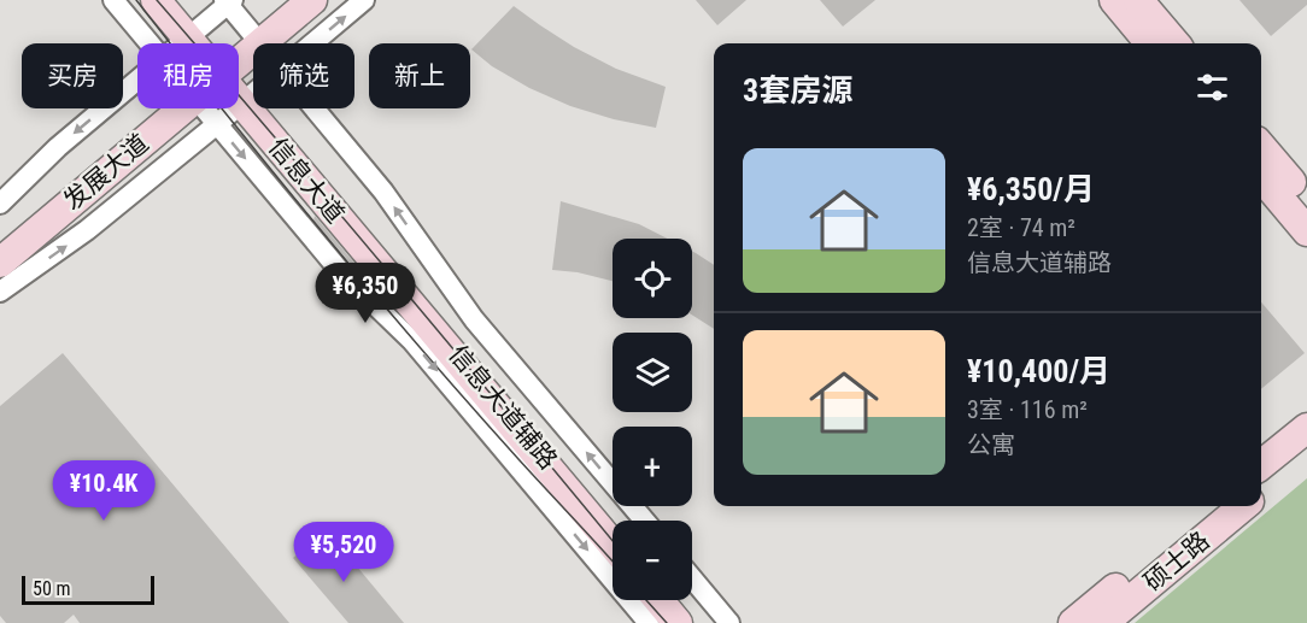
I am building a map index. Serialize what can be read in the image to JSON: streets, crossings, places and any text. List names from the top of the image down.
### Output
{
  "streets": {
    "street": [
      "发展大道",
      "信息大道",
      "信息大道辅路",
      "硕士路"
    ]
  },
  "crossings": [
    ["发展大道", "信息大道辅路"]
  ],
  "scale_bar": "50 m",
  "page": {
    "chip": [
      "买房",
      "租房",
      "筛选",
      "新上"
    ],
    "heading": "3套房源",
    "list": [
      {
        "name": "¥6,350/月",
        "note": "2室 · 74 m² · 信息大道辅路"
      },
      {
        "name": "¥10,400/月",
        "note": "3室 · 116 m² · 公寓"
      }
    ],
    "map_buttons": ["+", "−"],
    "price": ["¥6,350", "¥10.4K", "¥5,520"],
    "scale": "50 m"
  }
}
